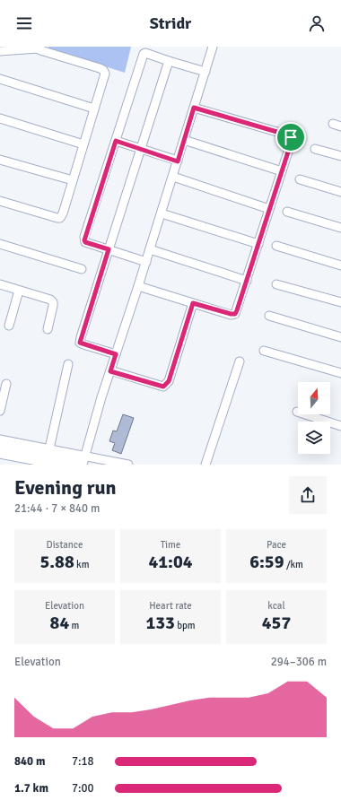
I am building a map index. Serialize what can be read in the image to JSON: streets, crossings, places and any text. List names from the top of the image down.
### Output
{
  "north": "top",
  "page": {
    "header": "Stridr",
    "heading": ["Evening run", "21:44 · 7 × 840 m"],
    "stats": [
      ["Distance", "5.88 km"],
      ["Time", "41:04"],
      ["Pace", "6:59 /km"],
      ["Elevation", "84 m"],
      ["Heart rate", "133 bpm"],
      ["kcal", "457"]
    ],
    "chart": ["Elevation", "294–306 m"],
    "list": [
      {
        "name": "840 m",
        "note": "7:18"
      },
      {
        "name": "1.7 km",
        "note": "7:00"
      }
    ]
  }
}
